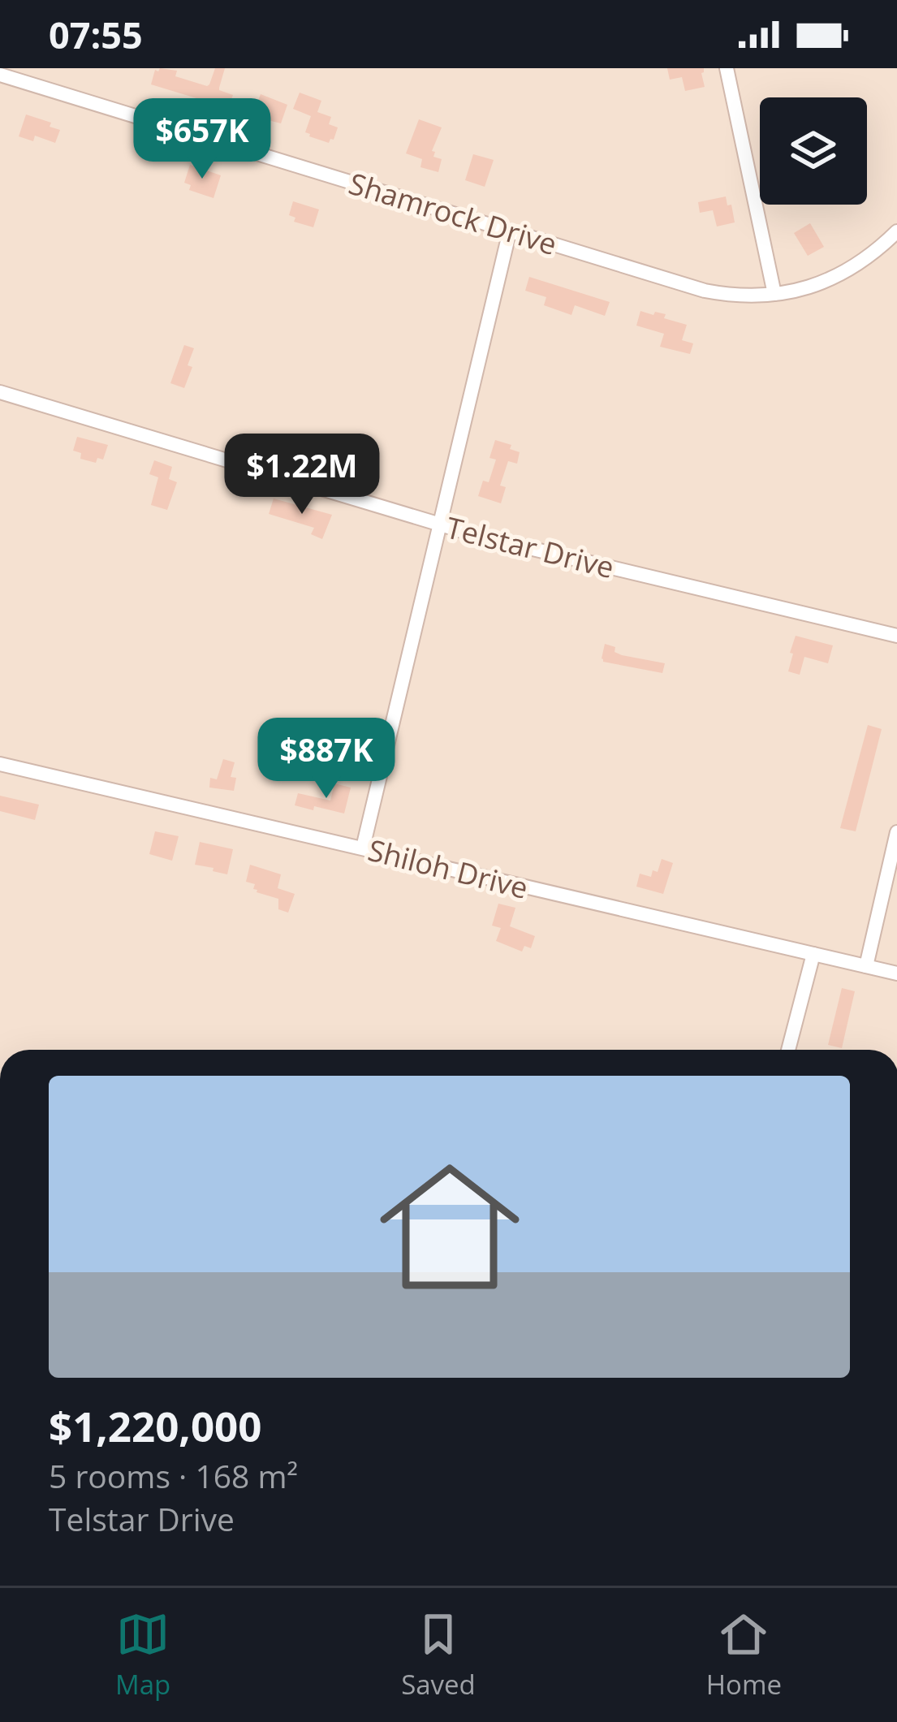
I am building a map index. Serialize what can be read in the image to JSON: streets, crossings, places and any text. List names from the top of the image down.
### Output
{
  "streets": {
    "street": ["Shamrock Drive", "Telstar Drive", "Shiloh Drive"]
  },
  "page": {
    "status": "07:55",
    "price": ["$657K", "$1.22M", "$887K"],
    "list": [
      {
        "name": "$1,220,000",
        "note": "5 rooms · 168 m² · Telstar Drive"
      }
    ],
    "tabs": ["Map", "Saved", "Home"]
  }
}
